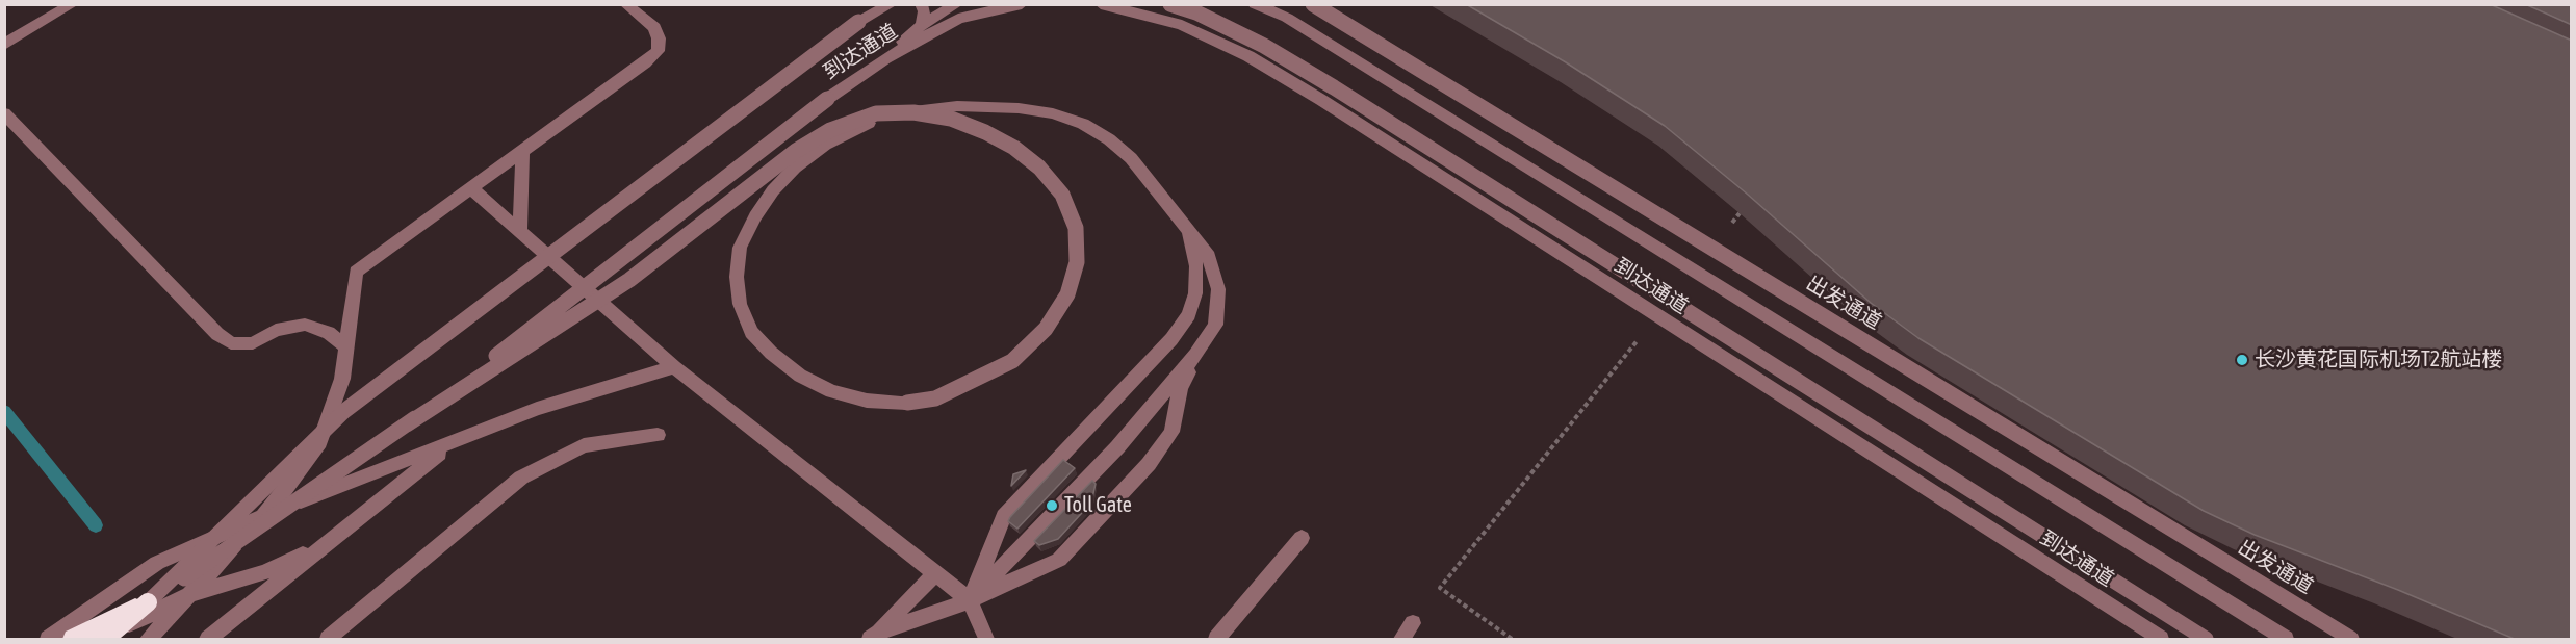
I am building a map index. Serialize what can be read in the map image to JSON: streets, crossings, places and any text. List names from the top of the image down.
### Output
{
  "streets": {
    "street": ["到达通道", "出发通道"]
  },
  "places": ["长沙黄花国际机场T2航站楼", "Toll Gate"]
}
